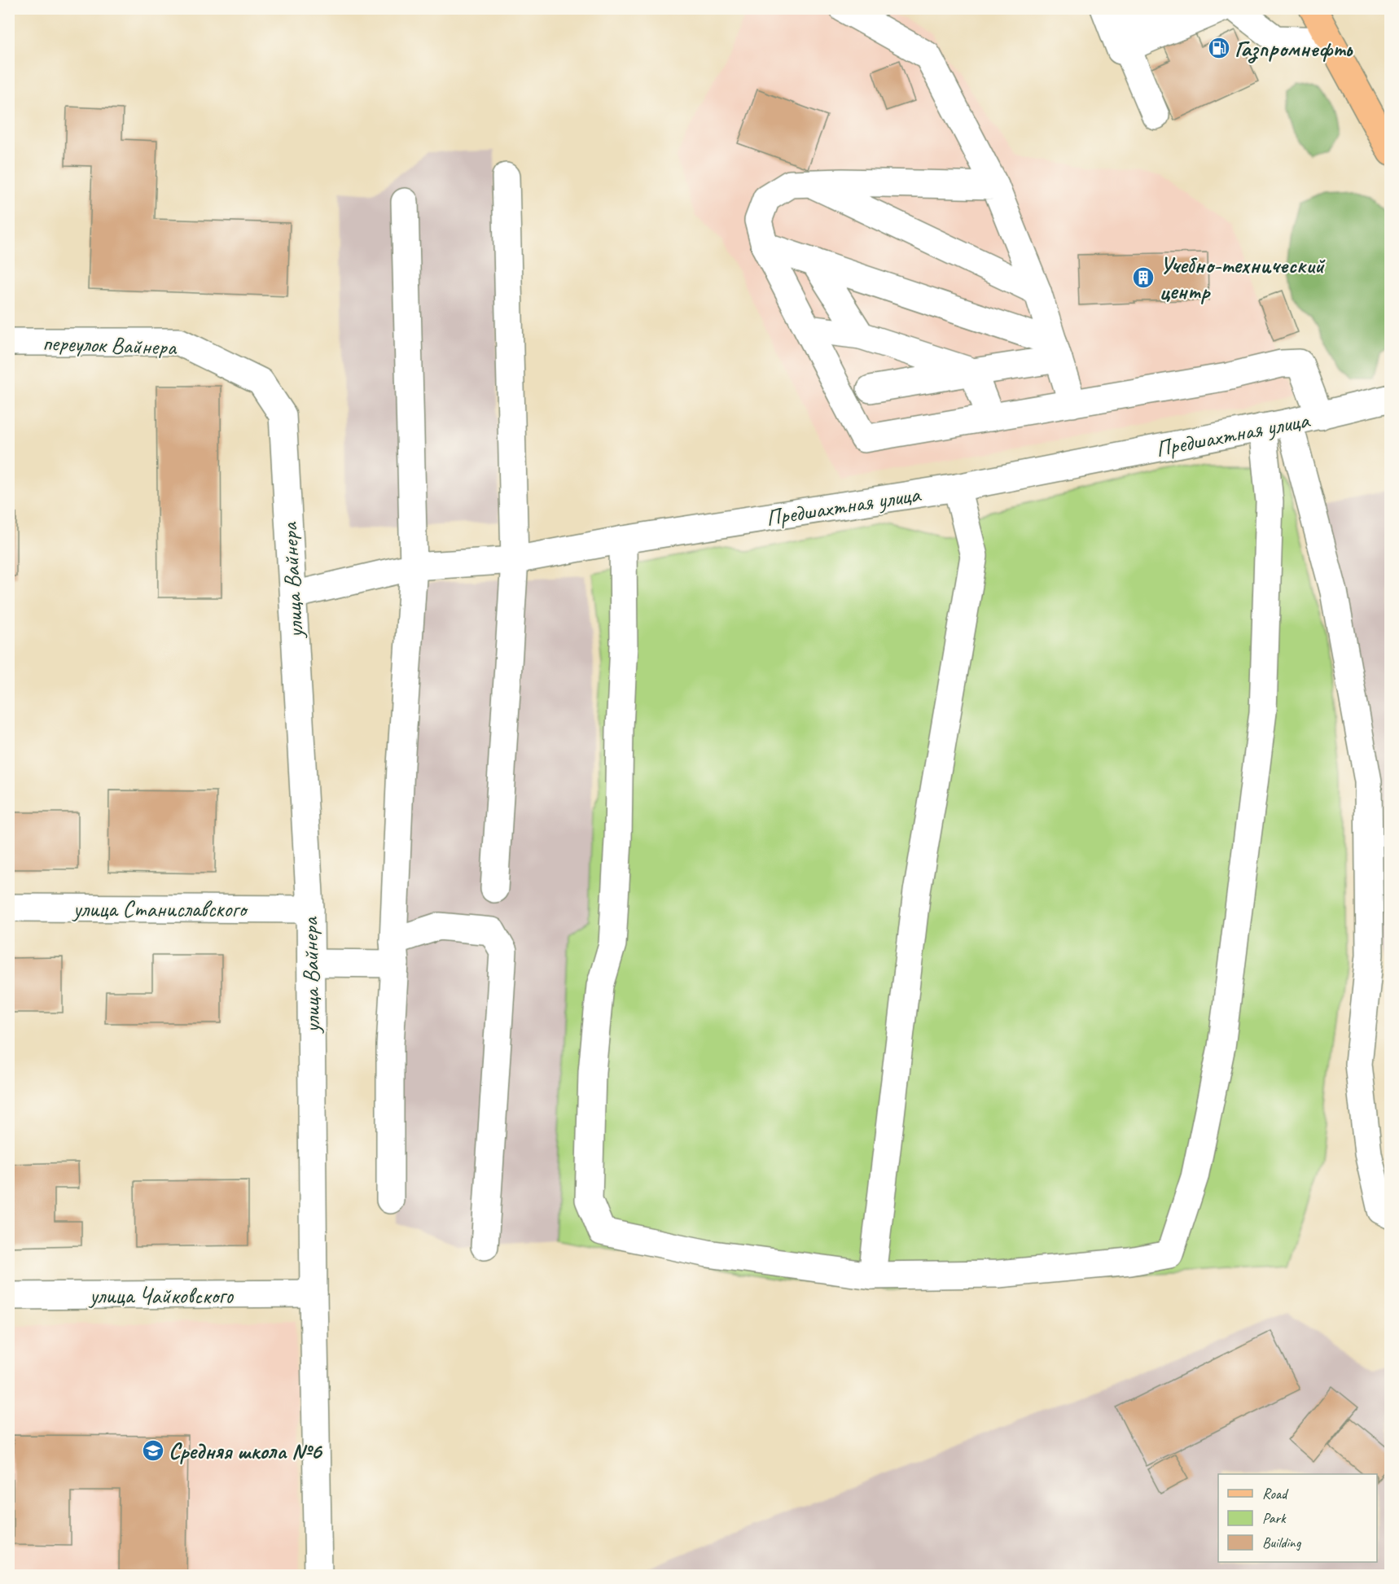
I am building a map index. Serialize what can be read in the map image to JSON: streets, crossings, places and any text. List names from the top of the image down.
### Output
{
  "streets": {
    "street": [
      "переулок Вайнера",
      "Предшахтная улица",
      "улица Вайнера",
      "улица Станиславского",
      "улица Чайковского"
    ]
  },
  "crossings": [
    ["переулок Вайнера", "улица Вайнера"],
    ["Предшахтная улица", "улица Вайнера"],
    ["улица Вайнера", "улица Станиславского"],
    ["улица Вайнера", "улица Чайковского"]
  ],
  "places": {
    "fuel station": ["Газпромнефть"],
    "building": ["Учебно-технический центр"],
    "school or university": ["Средняя школа №6"]
  },
  "legend": ["Road", "Park", "Building"]
}
